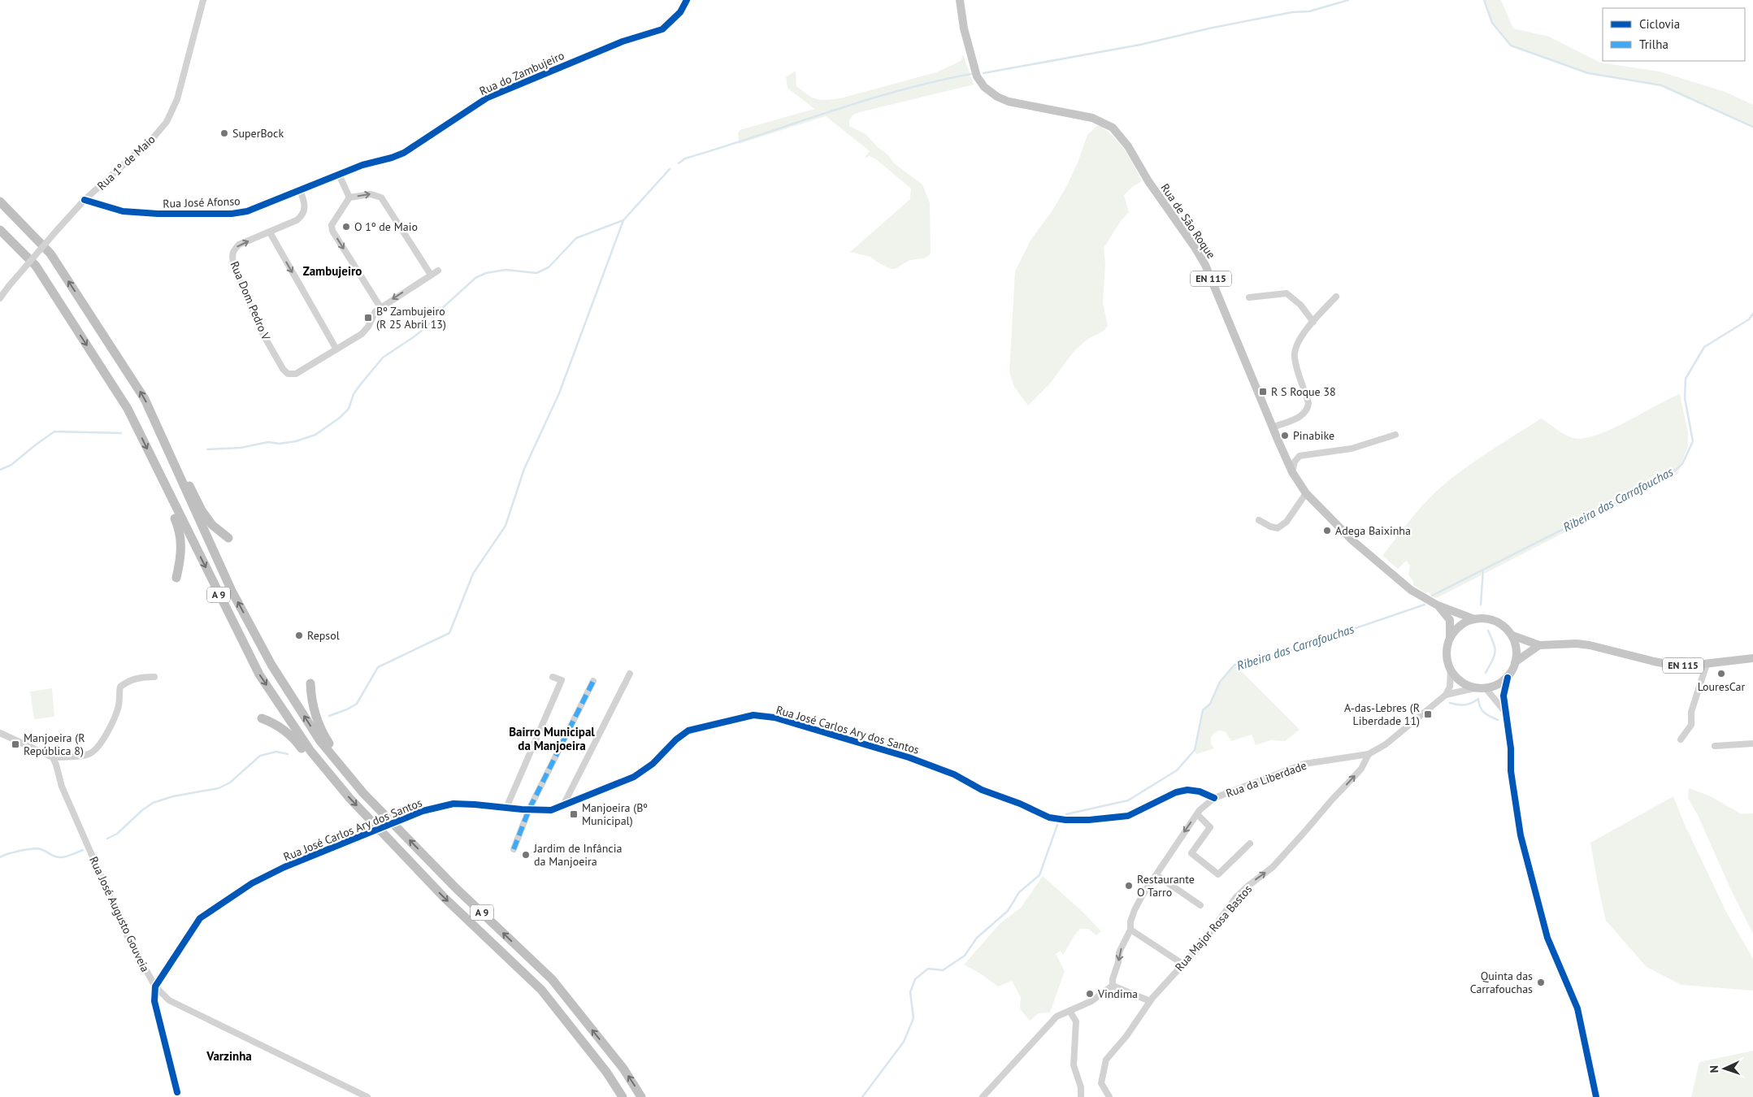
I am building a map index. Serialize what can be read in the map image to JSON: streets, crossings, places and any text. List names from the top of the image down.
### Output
{
  "streets": {
    "highway": ["A 9"],
    "main road": ["Rua de São Roque", "EN 115"],
    "street": [
      "Rua do Zambujeiro",
      "Rua 1º de Maio",
      "Rua José Afonso",
      "Rua Dom Pedro V",
      "Rua José Carlos Ary dos Santos",
      "Rua da Liberdade",
      "Rua José Augusto Gouveia",
      "Rua Major Rosa Bastos"
    ]
  },
  "crossings": [
    ["Rua do Zambujeiro", "Rua José Afonso"],
    ["Rua 1º de Maio", "Rua José Afonso"],
    ["Rua José Afonso", "Rua Dom Pedro V"],
    ["Rua de São Roque", "EN 115"],
    ["Rua de São Roque", "Rua da Liberdade"],
    ["EN 115", "Rua da Liberdade"],
    ["Rua José Carlos Ary dos Santos", "Rua da Liberdade"],
    ["Rua José Carlos Ary dos Santos", "Rua José Augusto Gouveia"],
    ["Rua da Liberdade", "Rua Major Rosa Bastos"]
  ],
  "one_way": ["Rua Major Rosa Bastos"],
  "districts": ["Zambujeiro", "Bairro Municipal da Manjoeira", "Varzinha"],
  "water": ["Ribeira das Carrafouchas"],
  "places": {
    "other": [
      "SuperBock",
      "O 1º de Maio",
      "Pinabike",
      "Adega Baixinha",
      "Repsol",
      "LouresCar",
      "Jardim de Infância da Manjoeira",
      "Restaurante O Tarro",
      "Quinta das Carrafouchas",
      "Vindima"
    ],
    "transit": [
      "Bº Zambujeiro (R 25 Abril 13)",
      "R S Roque 38",
      "A-das-Lebres (R Liberdade 11)",
      "Manjoeira (R República 8)",
      "Manjoeira (Bº Municipal)"
    ]
  },
  "legend": ["Ciclovia", "Trilha"],
  "north": "left"
}
